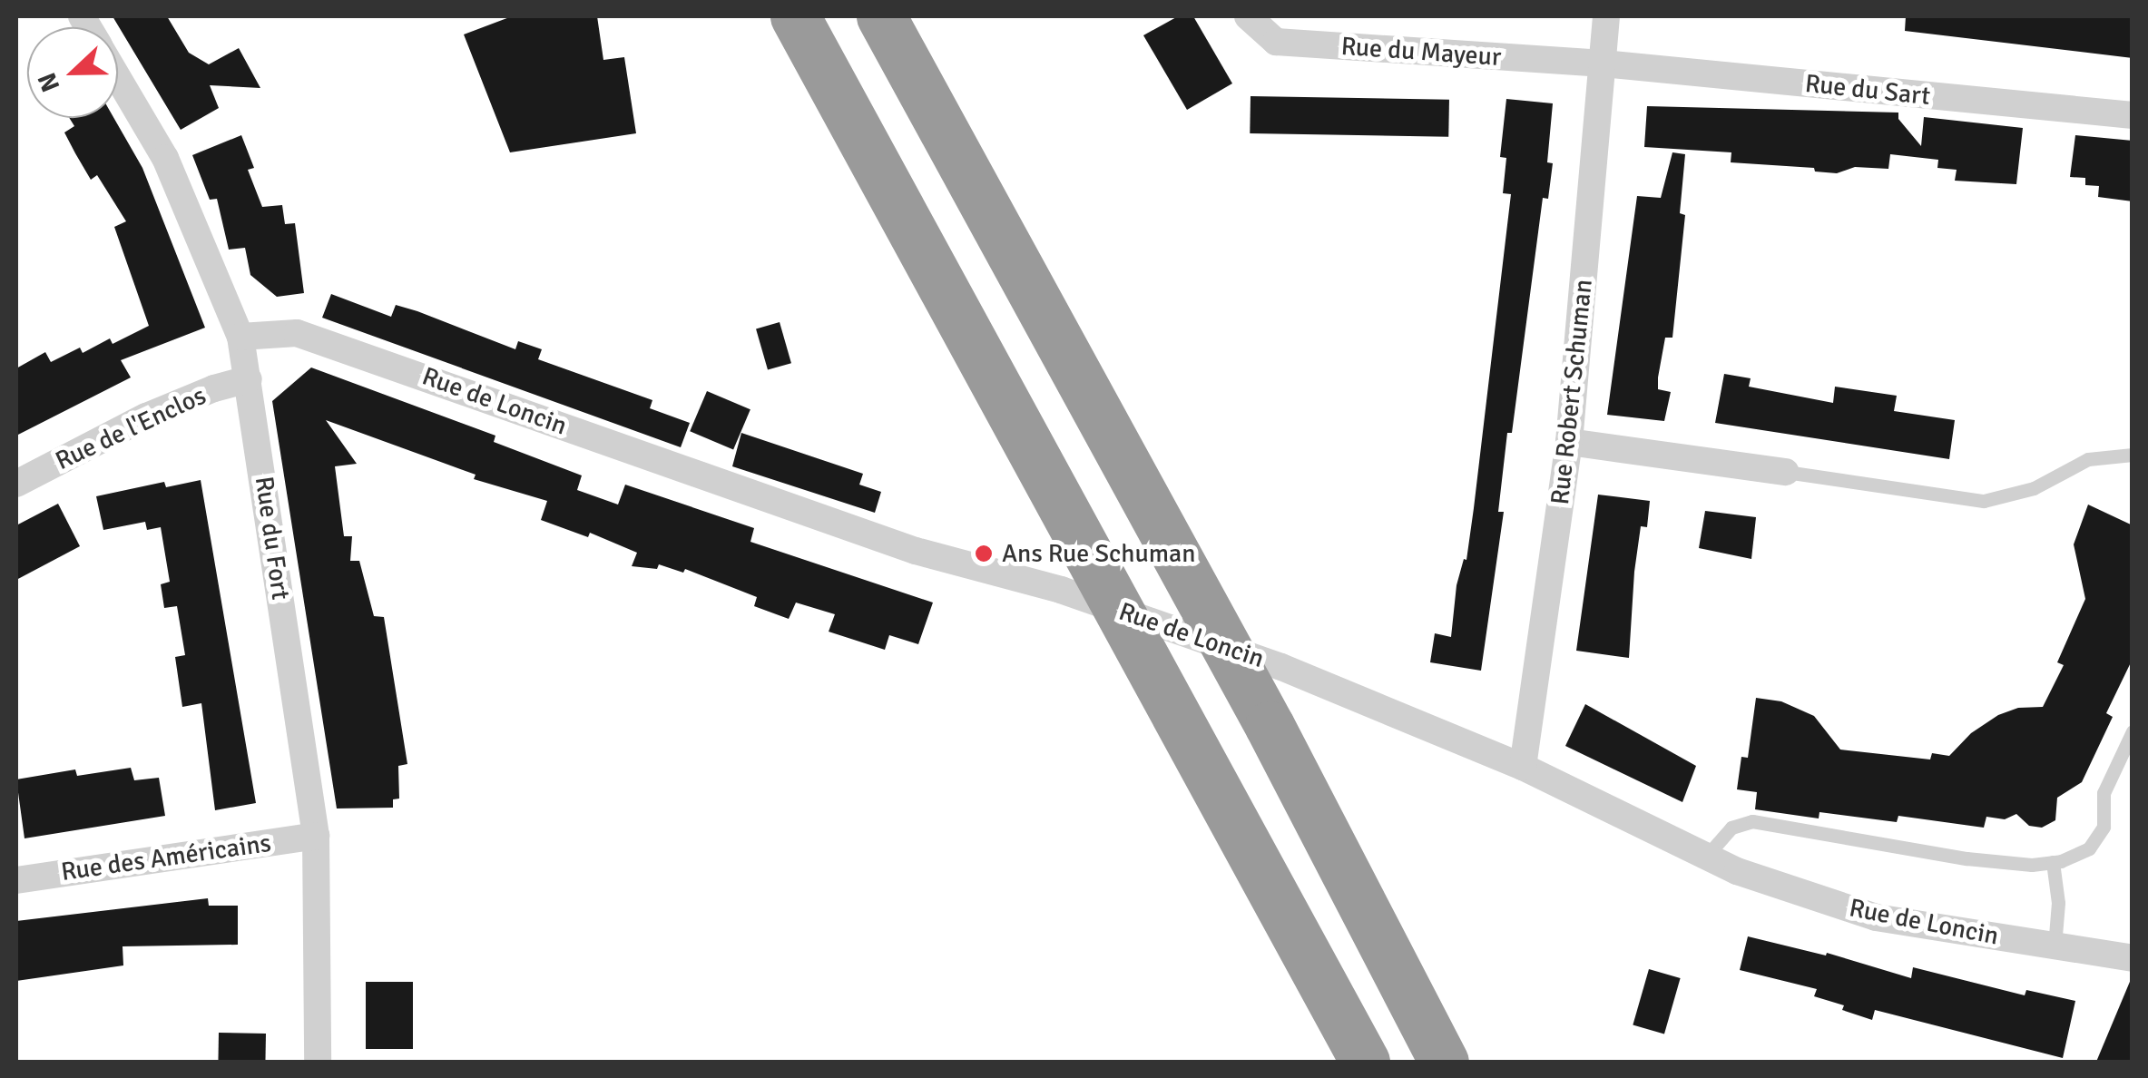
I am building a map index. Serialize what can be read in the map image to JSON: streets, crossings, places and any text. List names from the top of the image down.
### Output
{
  "streets": {
    "street": [
      "Rue du Mayeur",
      "Rue du Sart",
      "Rue Robert Schuman",
      "Rue de Loncin",
      "Rue de l'Enclos",
      "Rue du Fort",
      "Rue des Américains"
    ]
  },
  "crossings": [
    ["Rue du Mayeur", "Rue du Sart"],
    ["Rue du Mayeur", "Rue Robert Schuman"],
    ["Rue du Sart", "Rue Robert Schuman"],
    ["Rue Robert Schuman", "Rue de Loncin"],
    ["Rue de Loncin", "Rue du Fort"],
    ["Rue de l'Enclos", "Rue du Fort"],
    ["Rue du Fort", "Rue des Américains"]
  ],
  "places": ["Ans Rue Schuman"],
  "north": "left"
}
